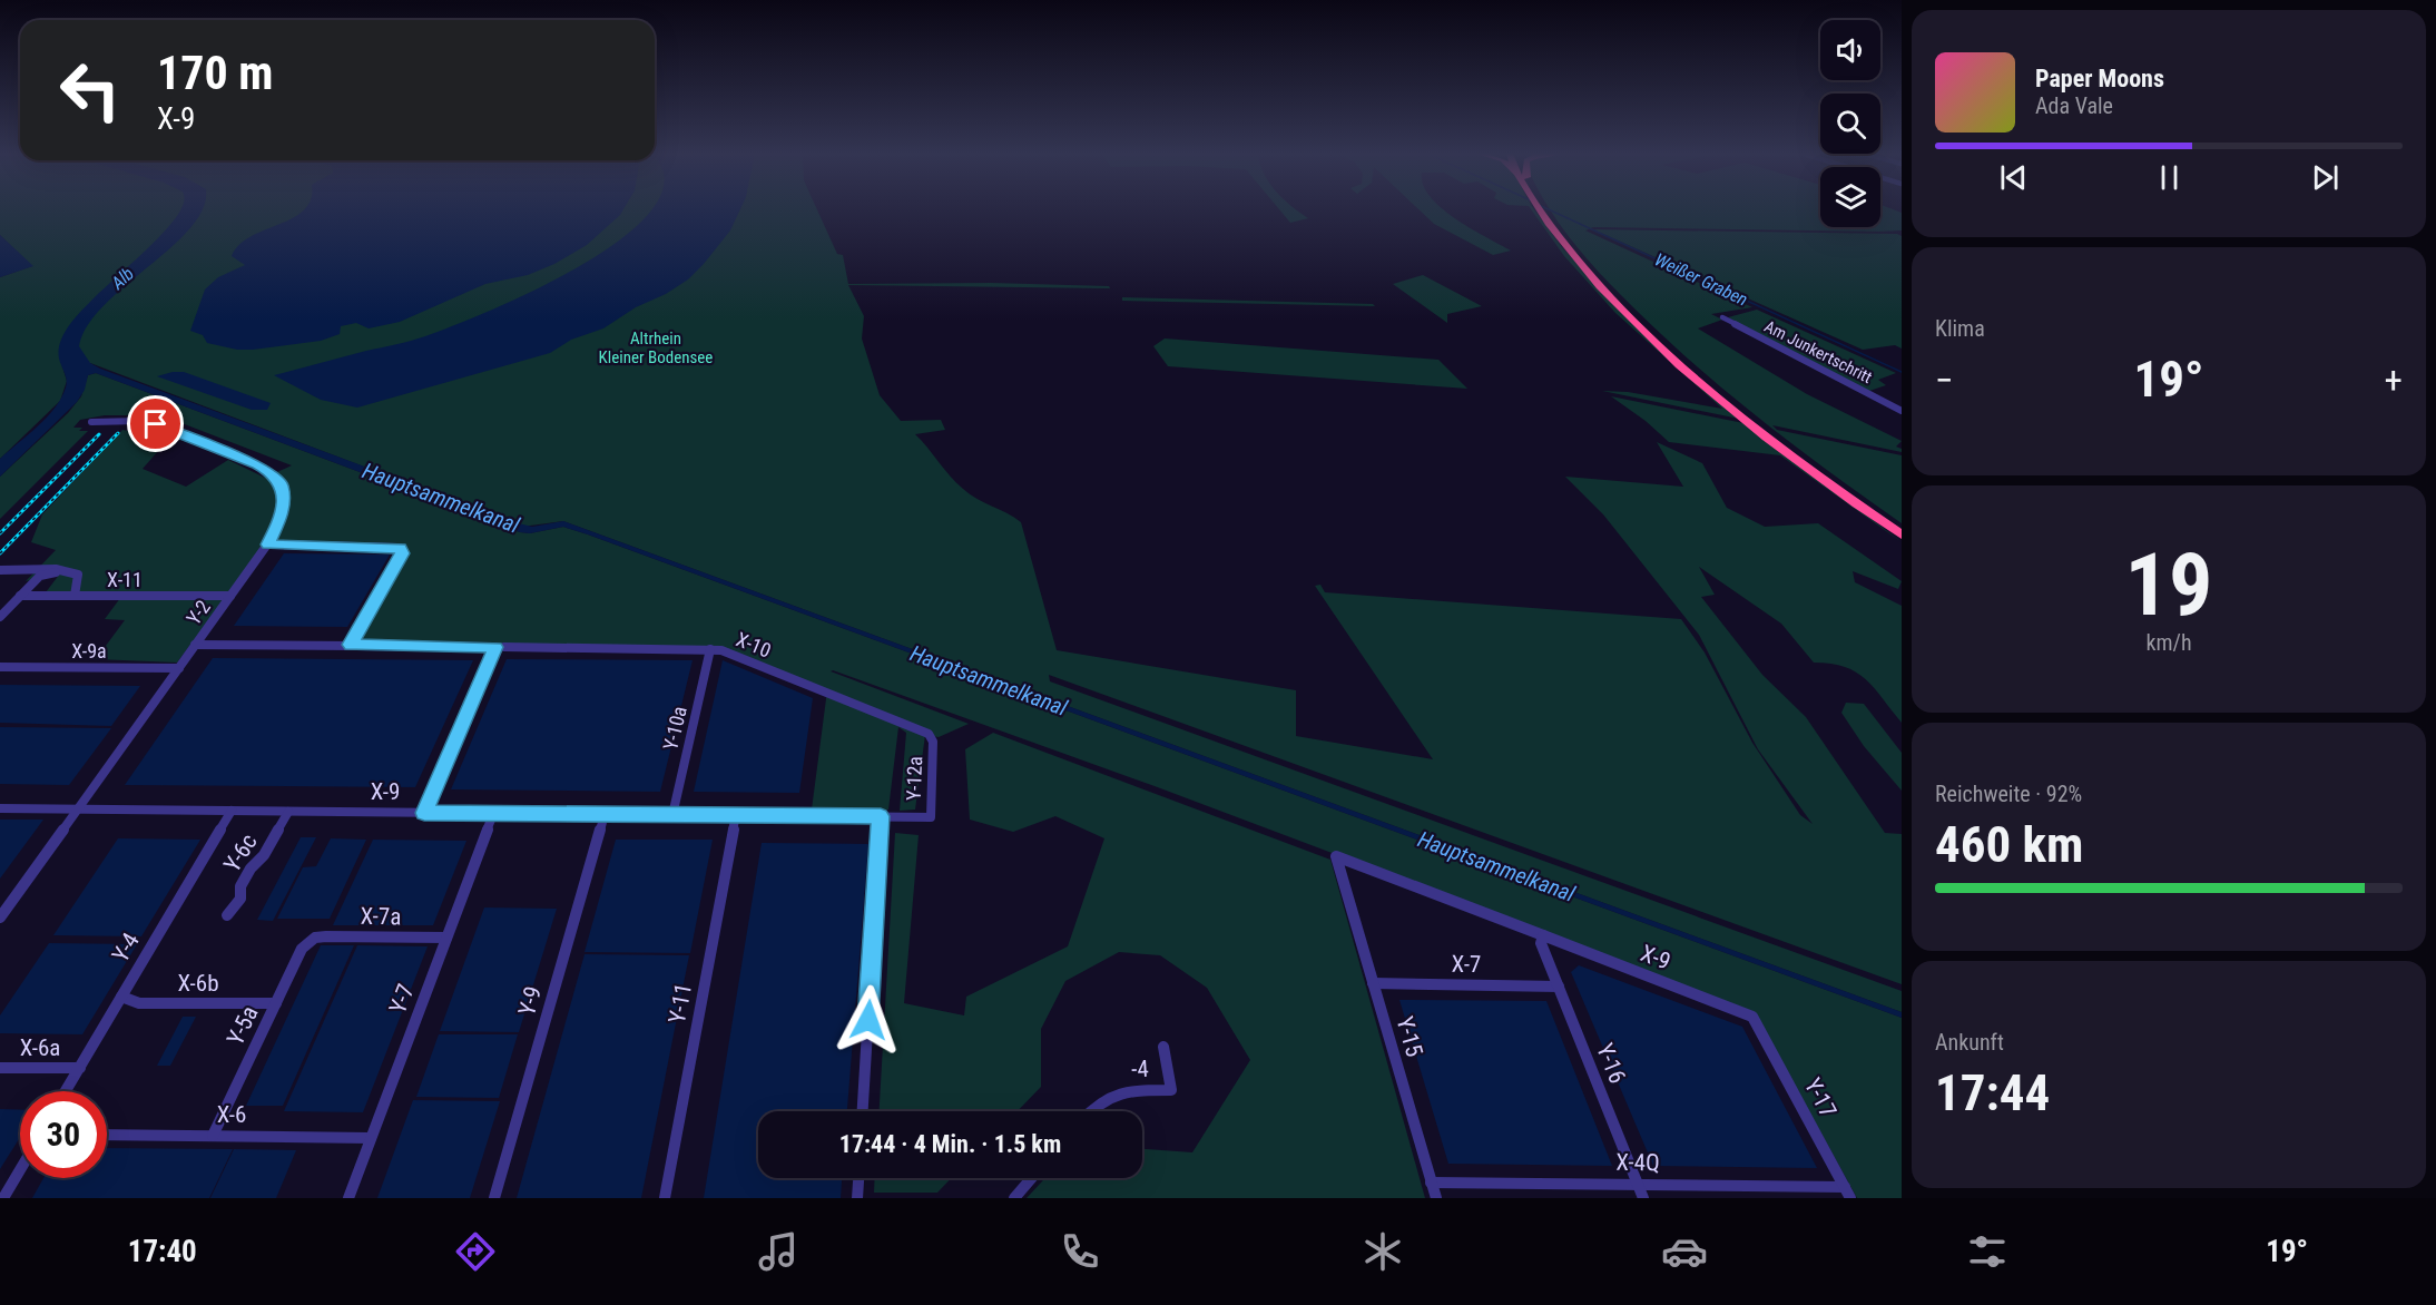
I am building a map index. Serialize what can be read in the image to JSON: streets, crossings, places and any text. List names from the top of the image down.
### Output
{
  "streets": {
    "street": [
      "Am Junkertschritt",
      "X-11",
      "Y-2",
      "X-10",
      "X-9a",
      "Y-10a",
      "Y-12a",
      "X-9",
      "Y-6c",
      "X-7a",
      "Y-4",
      "X-7",
      "X-6b",
      "Y-7",
      "Y-9",
      "Y-11",
      "Y-5a",
      "Y-15",
      "X-6a",
      "Y-16",
      "-4",
      "Y-17",
      "X-6",
      "X-4Q"
    ]
  },
  "crossings": [
    ["X-11", "Y-2"],
    ["Y-2", "X-10"],
    ["Y-2", "X-9a"],
    ["Y-2", "X-9"],
    ["X-10", "Y-10a"],
    ["X-10", "Y-12a"],
    ["Y-10a", "X-9"],
    ["Y-12a", "X-9"],
    ["X-9", "Y-6c"],
    ["X-9", "Y-4"],
    ["X-9", "Y-7"],
    ["X-9", "Y-9"],
    ["X-9", "Y-11"],
    ["X-9", "Y-15"],
    ["X-9", "Y-16"],
    ["X-9", "Y-17"],
    ["X-7a", "Y-7"],
    ["X-7a", "Y-5a"],
    ["Y-4", "X-6b"],
    ["Y-4", "X-6a"],
    ["X-7", "Y-15"],
    ["X-7", "Y-16"],
    ["X-6b", "Y-5a"],
    ["Y-7", "X-6"],
    ["Y-5a", "X-6"],
    ["Y-15", "X-4Q"],
    ["Y-16", "X-4Q"],
    ["Y-17", "X-4Q"]
  ],
  "water": ["Alb", "Weißer Graben", "Hauptsammelkanal"],
  "parks": ["Altrhein Kleiner Bodensee"],
  "page": {
    "turn": ["170 m", "X-9"],
    "song": ["Paper Moons", "Ada Vale"],
    "tile": [
      "Klima",
      ["19", "km/h"],
      ["Reichweite · 92%", "460 km"],
      ["Ankunft", "17:44"]
    ],
    "heat": ["−", "19°", "+"],
    "limit": "30",
    "trip": "17:44 · 4 Min. · 1.5 km",
    "tabs": ["17:40", "19°"]
  }
}
